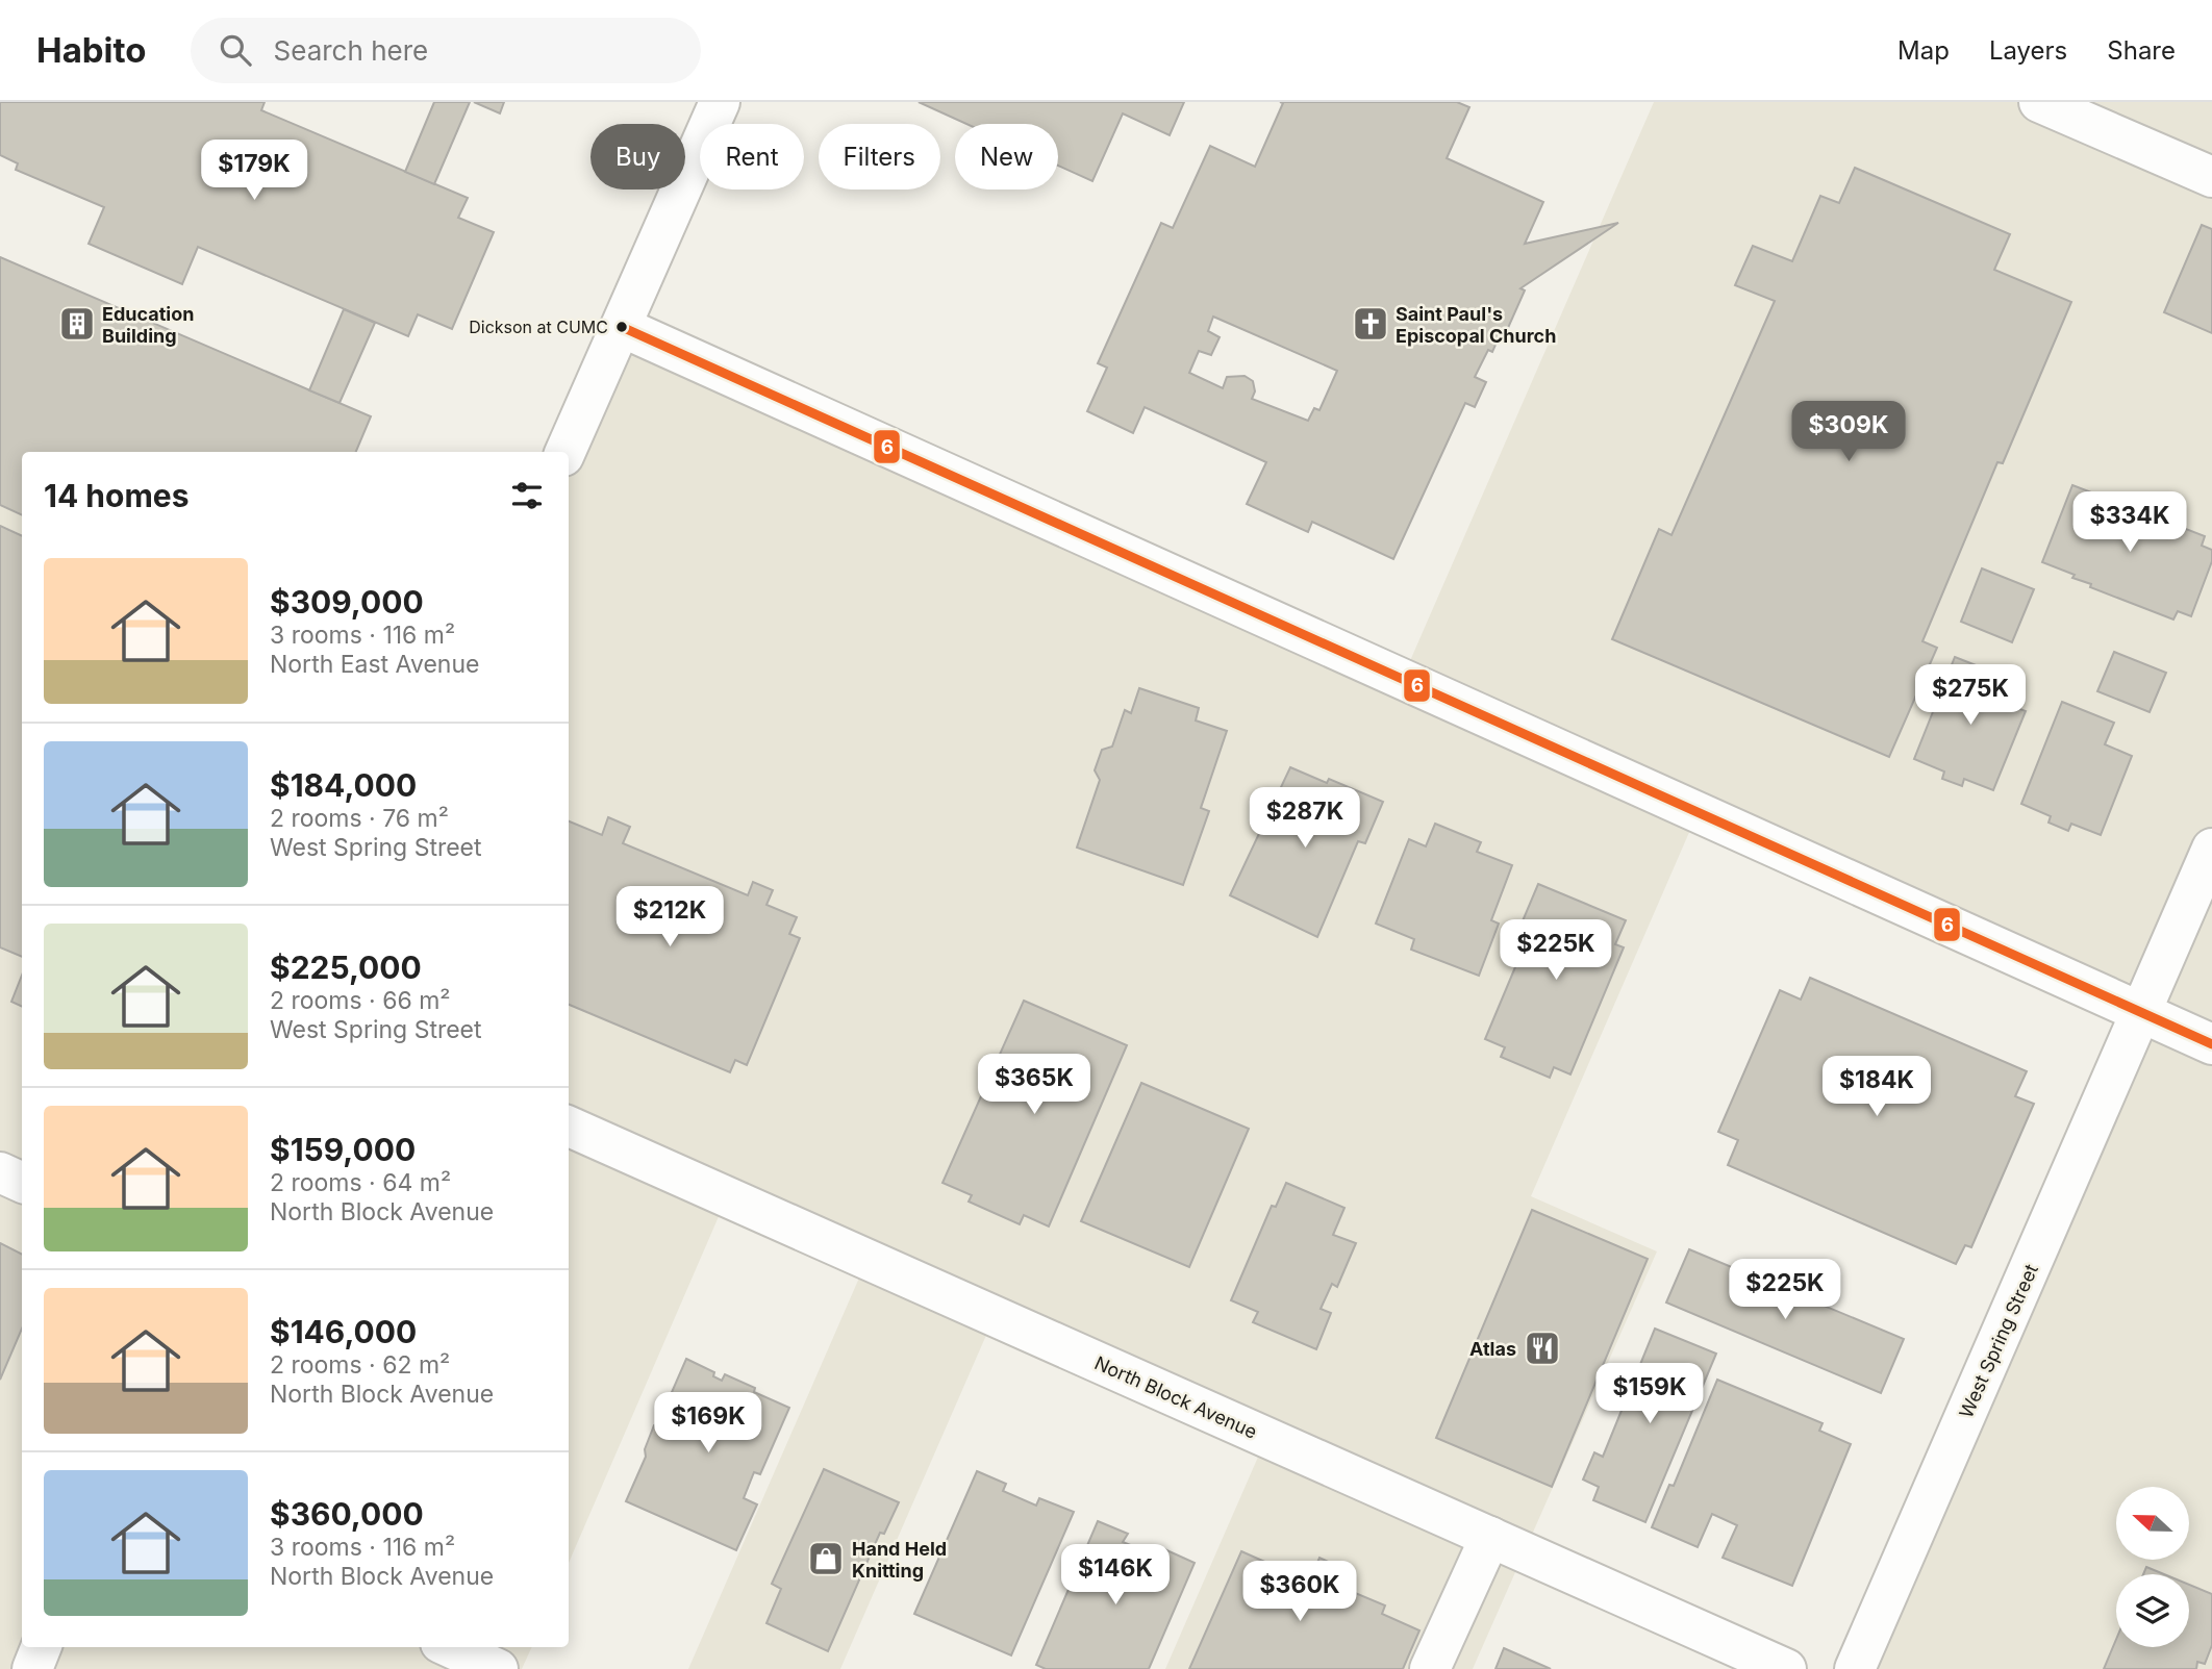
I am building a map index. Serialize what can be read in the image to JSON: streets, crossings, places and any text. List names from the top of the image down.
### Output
{
  "streets": {
    "street": ["West Spring Street", "North Block Avenue"]
  },
  "places": {
    "building": ["Education Building"],
    "church": ["Saint Paul's Episcopal Church"],
    "other": ["Dickson at CUMC"],
    "restaurant": ["Atlas"],
    "shop": ["Hand Held Knitting"]
  },
  "lines": ["transit line 6"],
  "north": "left",
  "page": {
    "header": "Habito",
    "search": "Search here",
    "nav": ["Map", "Layers", "Share"],
    "chip": [
      "Buy",
      "Rent",
      "Filters",
      "New"
    ],
    "price": [
      "$179K",
      "$309K",
      "$334K",
      "$275K",
      "$287K",
      "$212K",
      "$225K",
      "$365K",
      "$184K",
      "$225K",
      "$159K",
      "$169K",
      "$146K",
      "$360K"
    ],
    "heading": "14 homes",
    "list": [
      {
        "name": "$309,000",
        "note": "3 rooms · 116 m² · North East Avenue"
      },
      {
        "name": "$184,000",
        "note": "2 rooms · 76 m² · West Spring Street"
      },
      {
        "name": "$225,000",
        "note": "2 rooms · 66 m² · West Spring Street"
      },
      {
        "name": "$159,000",
        "note": "2 rooms · 64 m² · North Block Avenue"
      },
      {
        "name": "$146,000",
        "note": "2 rooms · 62 m² · North Block Avenue"
      },
      {
        "name": "$360,000",
        "note": "3 rooms · 116 m² · North Block Avenue"
      }
    ]
  }
}
